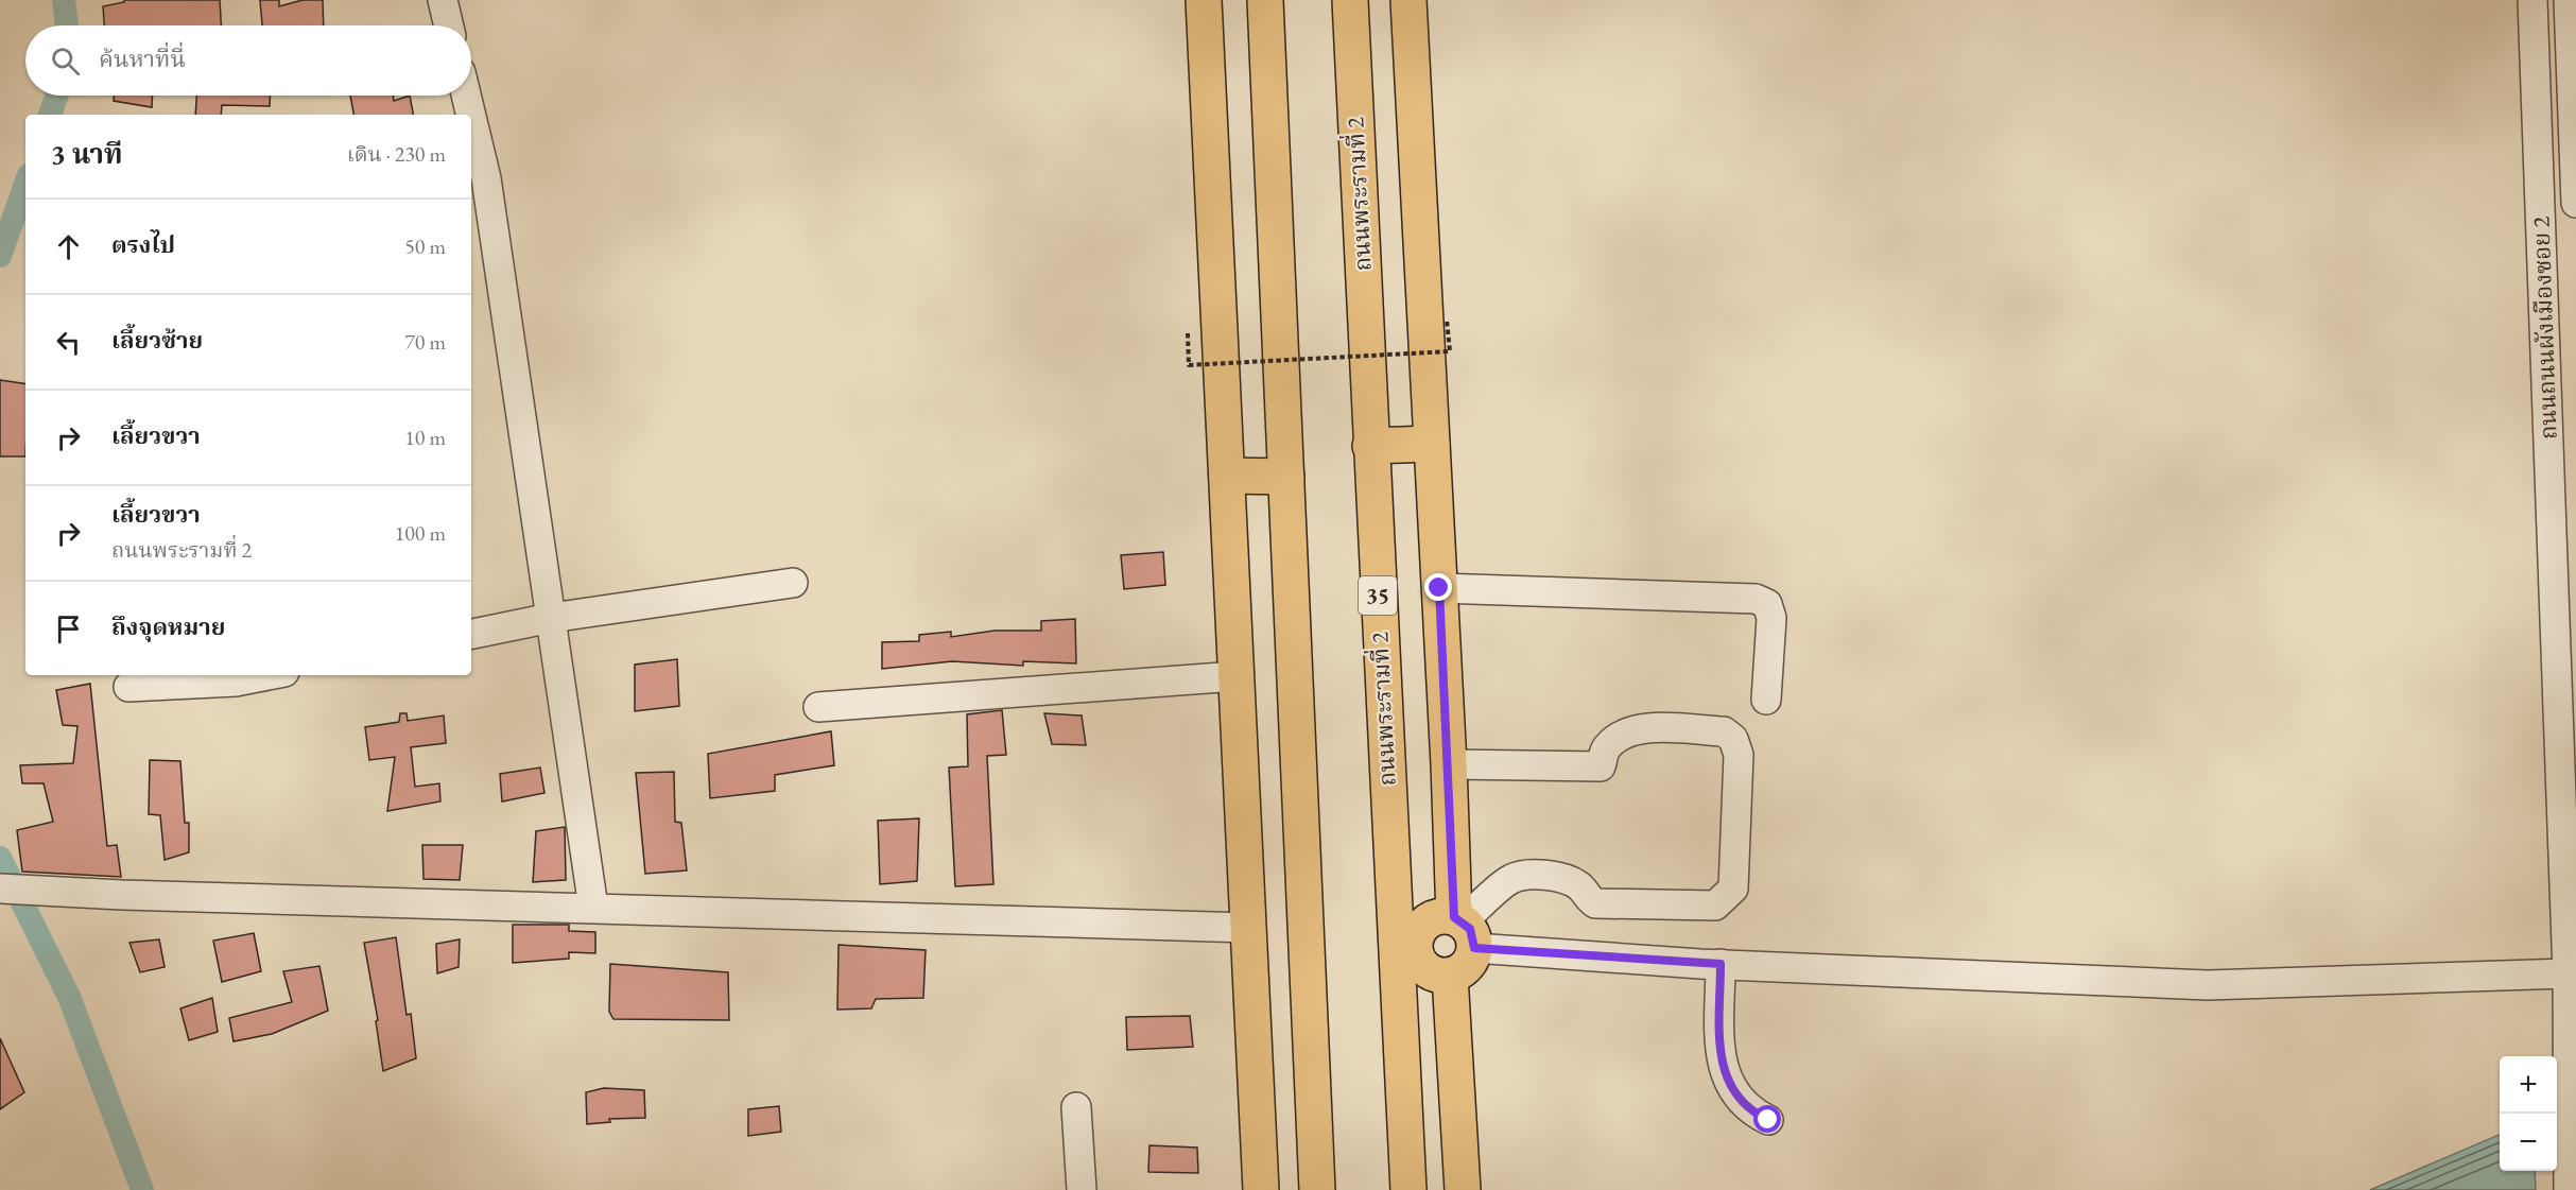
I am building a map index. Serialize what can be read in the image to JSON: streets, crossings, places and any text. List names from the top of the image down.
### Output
{
  "streets": {
    "main road": ["ถนนพระรามที่ 2", "35"],
    "street": ["ถนนถนนผังเมืองซอย 2"]
  },
  "crossings": [
    ["ถนนพระรามที่ 2", "35"]
  ],
  "page": {
    "search": "ค้นหาที่นี่",
    "heading": ["3 นาที", "เดิน · 230 m"],
    "list": [
      ["ตรงไป", "50 m"],
      ["เลี้ยวซ้าย", "70 m"],
      ["เลี้ยวขวา", "10 m"],
      ["เลี้ยวขวา", "ถนนพระรามที่ 2", "100 m"],
      "ถึงจุดหมาย"
    ],
    "map_buttons": ["+", "−"]
  }
}
